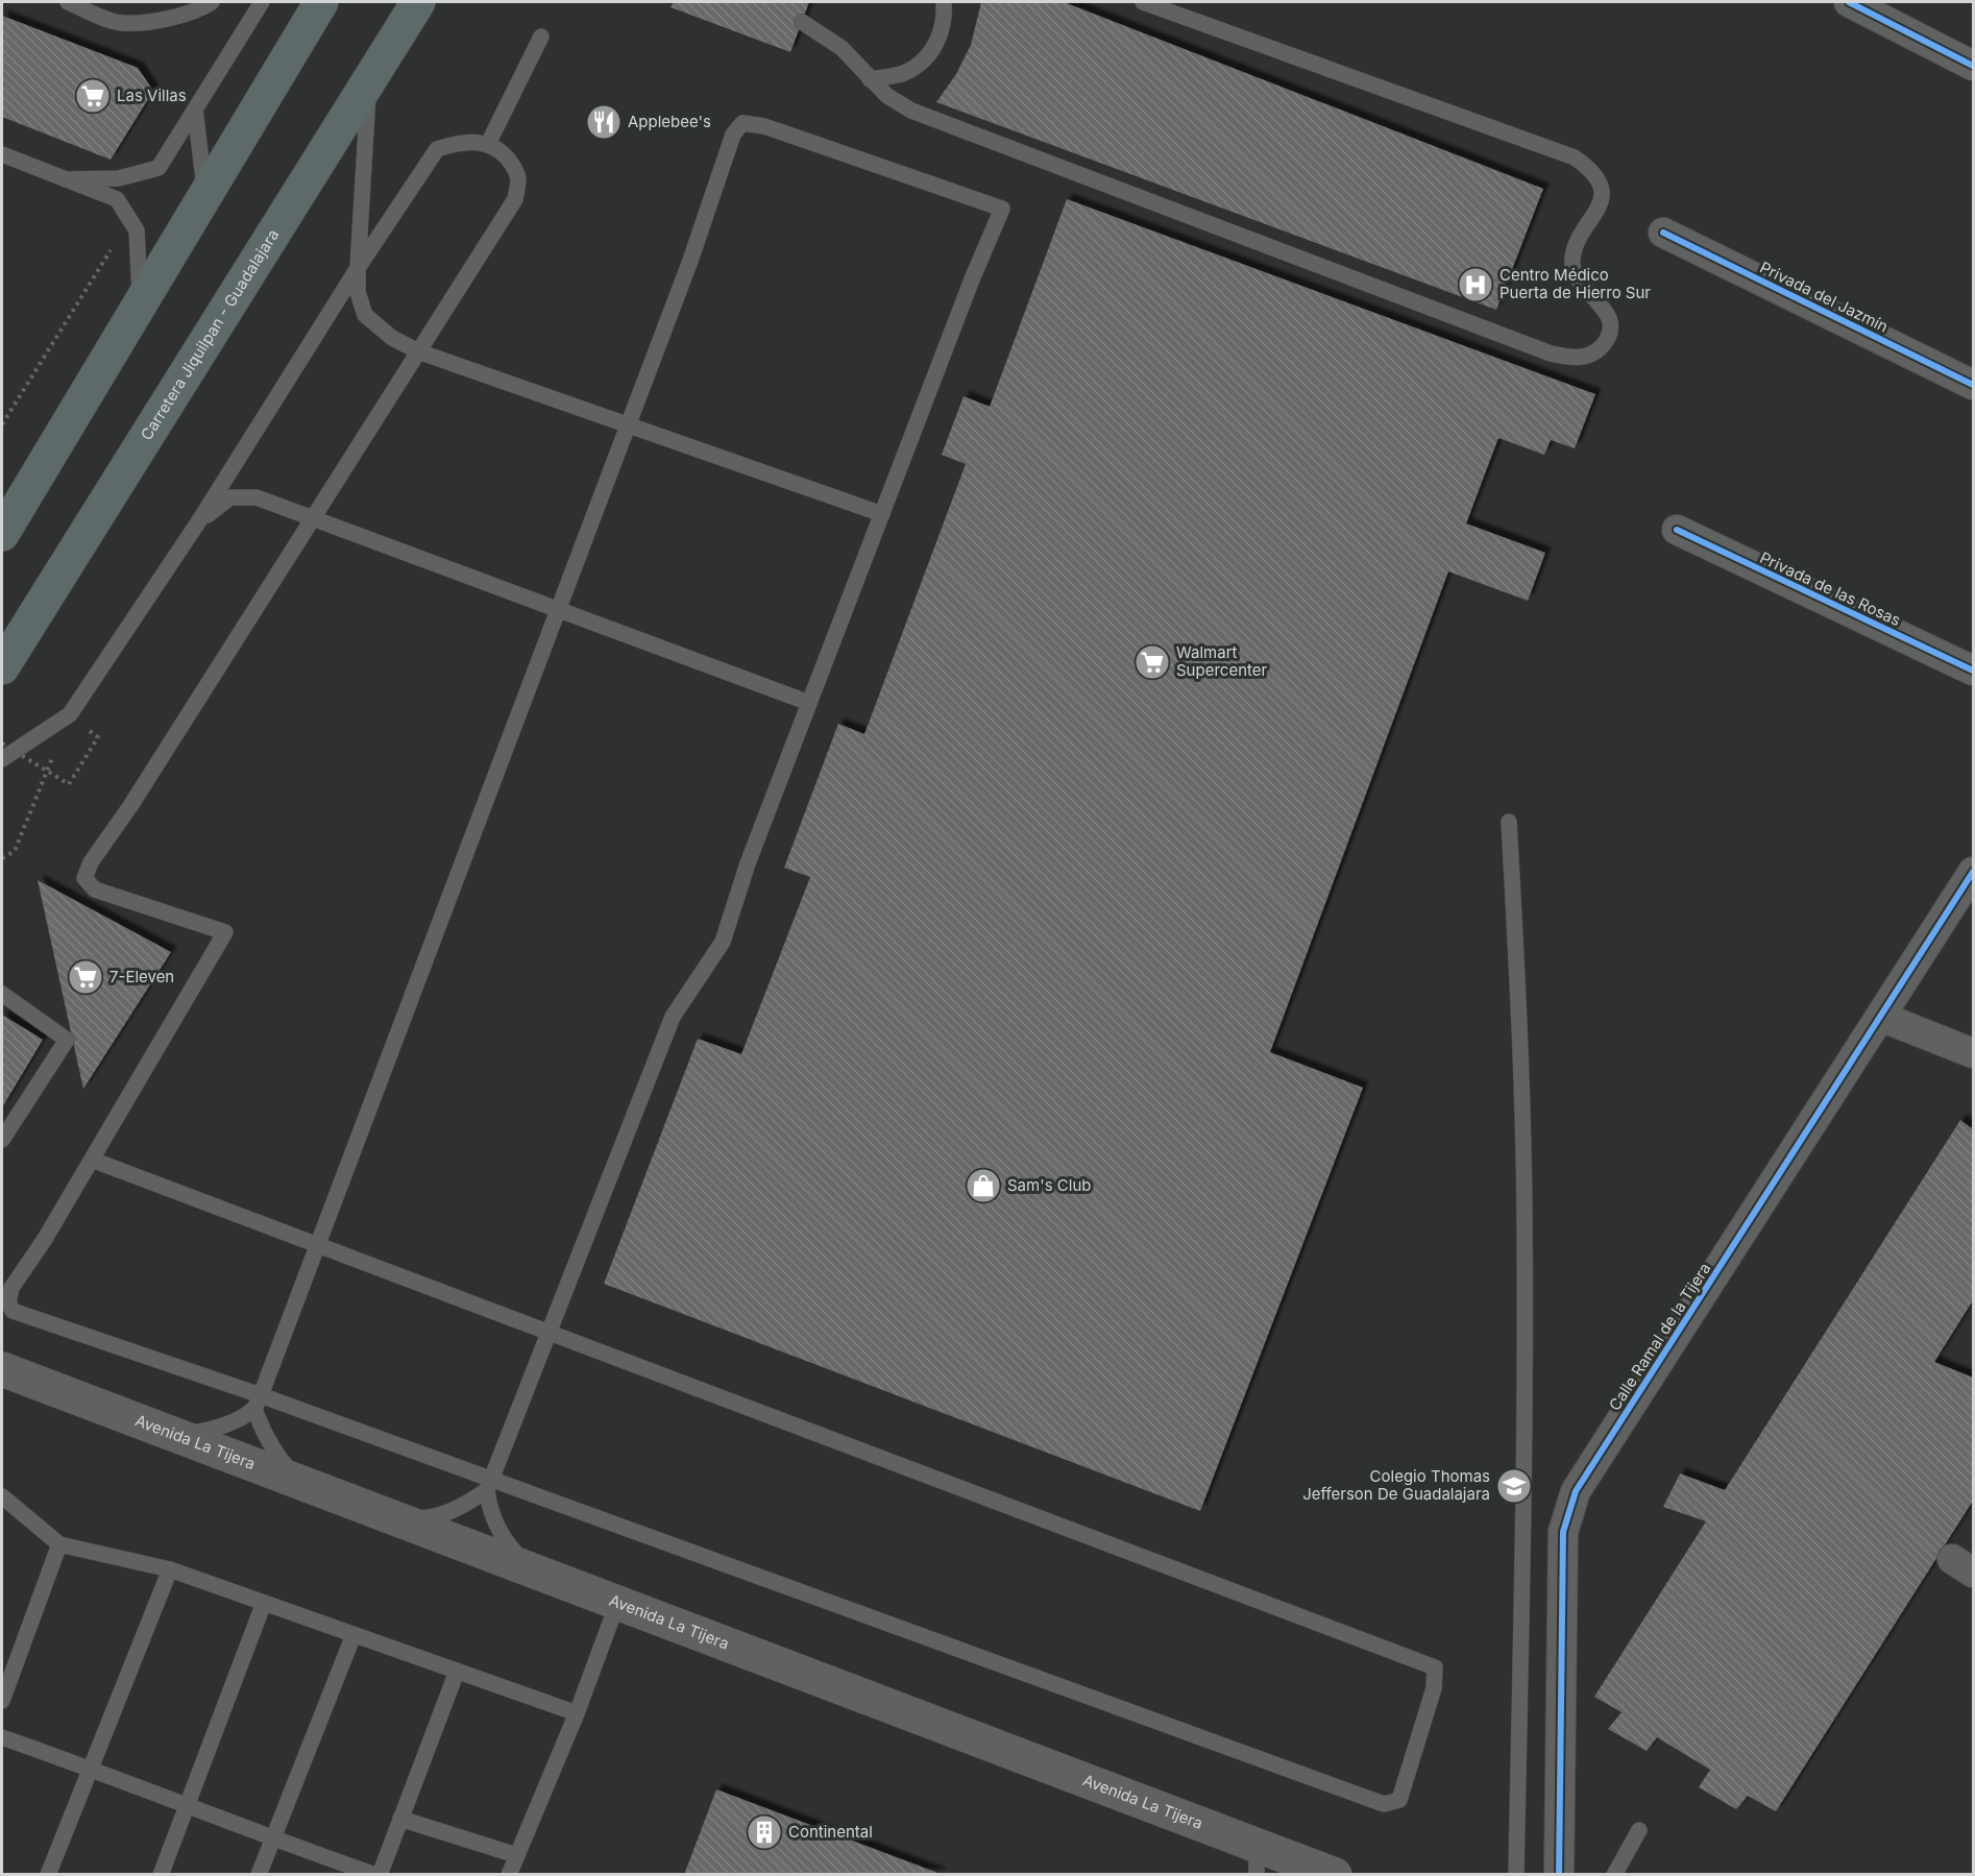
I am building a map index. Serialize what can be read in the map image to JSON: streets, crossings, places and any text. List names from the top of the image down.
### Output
{
  "streets": {
    "highway": ["Carretera Jiquilpan - Guadalajara"],
    "main road": ["Avenida La Tijera"],
    "street": ["Privada del Jazmín", "Privada de las Rosas", "Calle Ramal de la Tijera"]
  },
  "places": {
    "supermarket": ["Las Villas", "Walmart Supercenter", "7-Eleven"],
    "restaurant": ["Applebee's"],
    "hospital": ["Centro Médico Puerta de Hierro Sur"],
    "shop": ["Sam's Club"],
    "school or university": ["Colegio Thomas Jefferson De Guadalajara"],
    "building": ["Continental"]
  }
}
